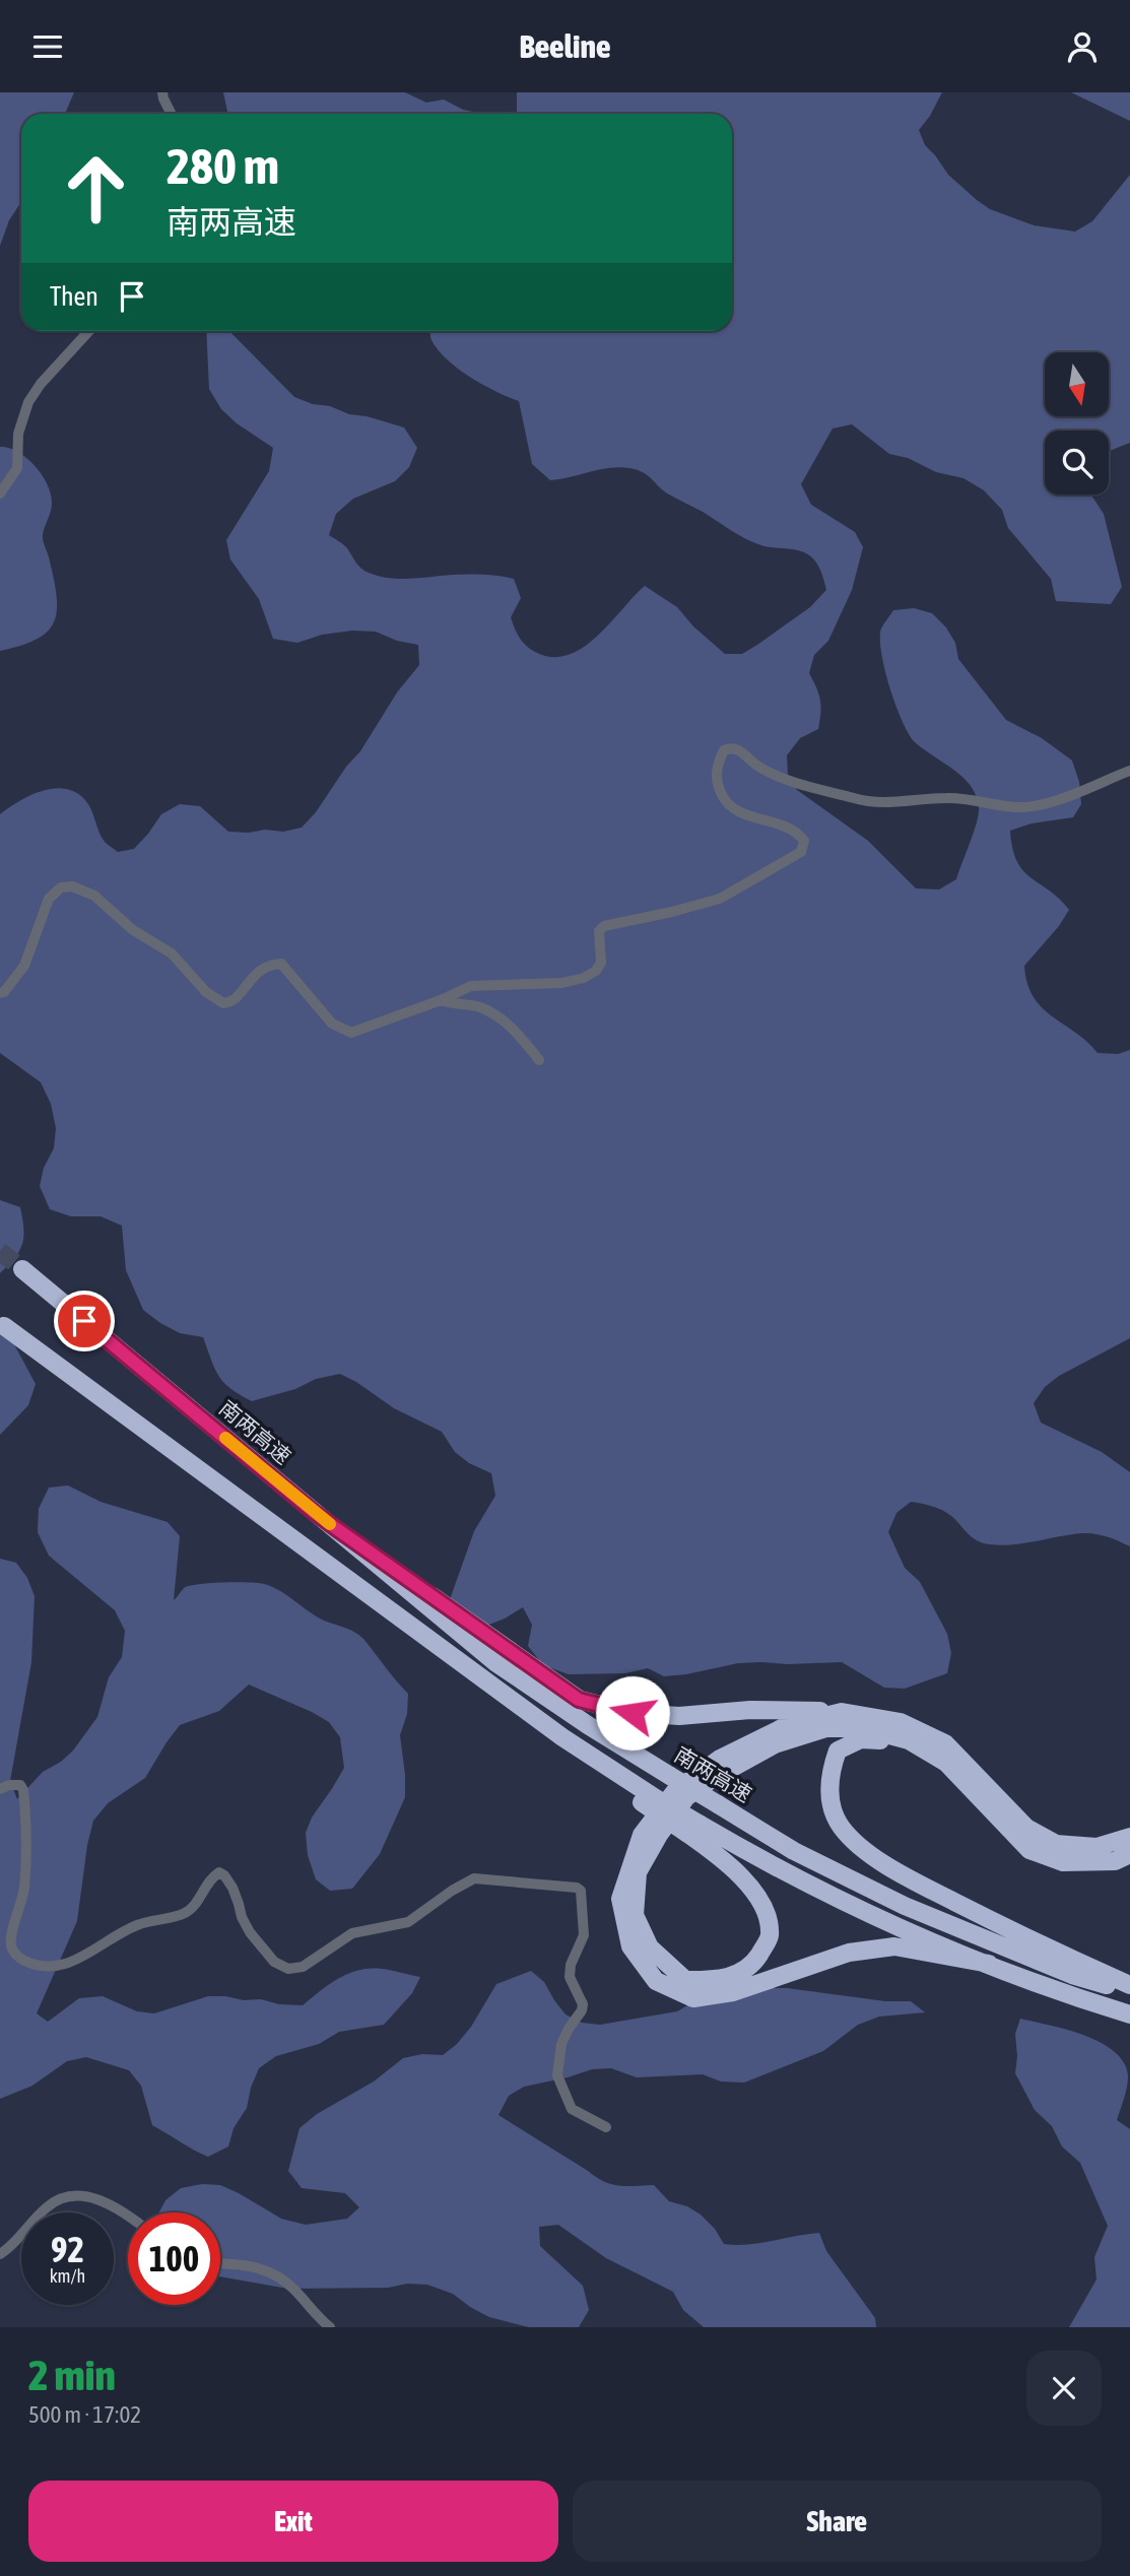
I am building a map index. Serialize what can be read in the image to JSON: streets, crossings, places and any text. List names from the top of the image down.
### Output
{
  "streets": {
    "highway": ["南两高速"]
  },
  "north": "bottom",
  "page": {
    "header": "Beeline",
    "turn": ["280 m", "南两高速"],
    "then": "Then",
    "speed": "92 km/h",
    "limit": "100",
    "heading": ["2 min", "500 m · 17:02"],
    "buttons": ["Exit", "Share"]
  }
}
